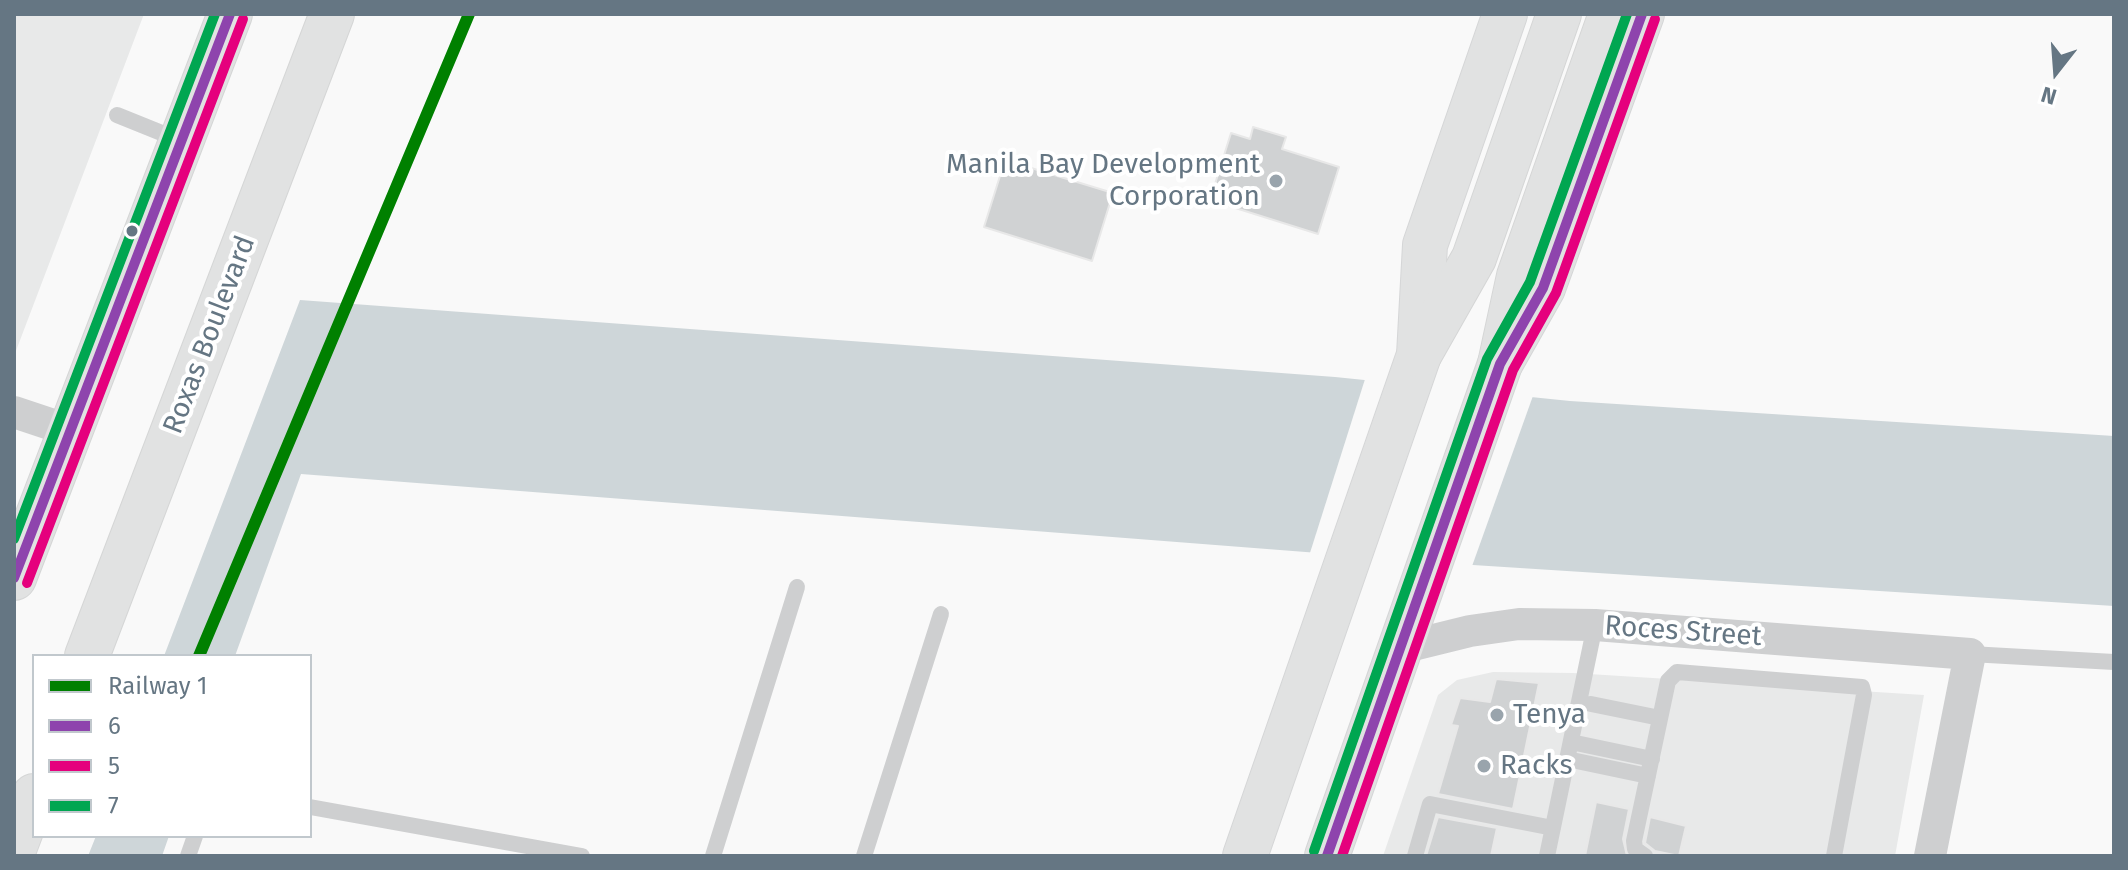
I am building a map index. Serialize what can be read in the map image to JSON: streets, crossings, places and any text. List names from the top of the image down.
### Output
{
  "streets": {
    "main road": ["Roxas Boulevard"],
    "street": ["Roces Street"]
  },
  "places": ["Manila Bay Development Corporation", "Tenya", "Racks"],
  "lines": [
    "rail line 1",
    "transit line 6",
    "transit line 7",
    "transit line 5"
  ],
  "legend": [
    "Railway 1",
    "6",
    "5",
    "7"
  ],
  "north": "bottom"
}
